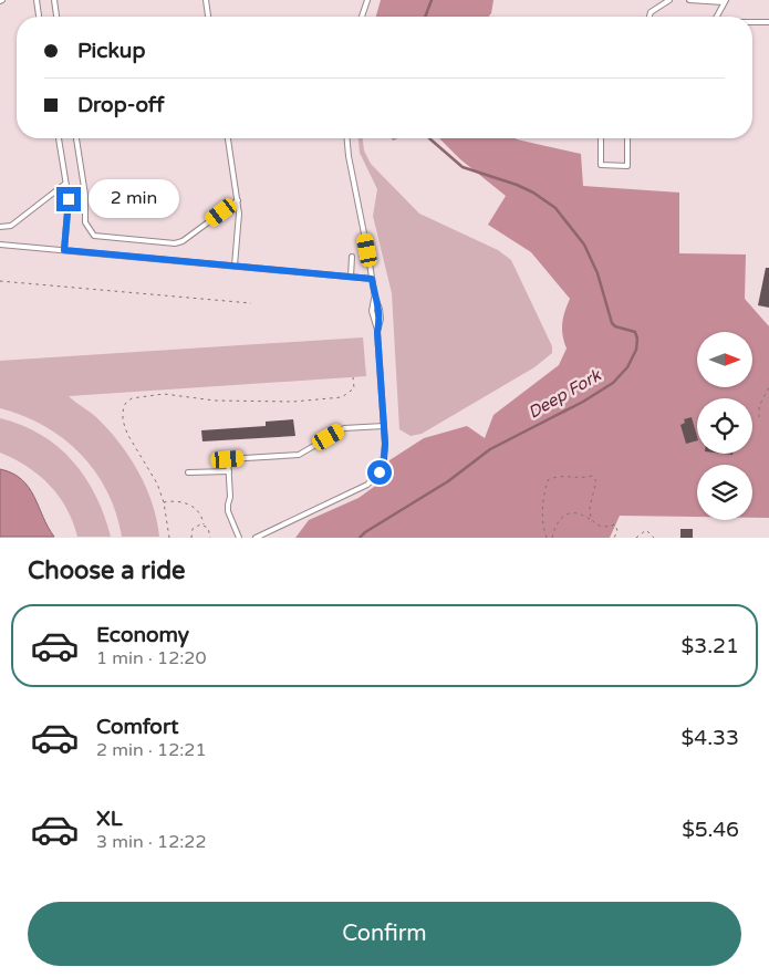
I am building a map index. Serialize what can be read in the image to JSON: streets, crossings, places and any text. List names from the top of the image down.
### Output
{
  "water": ["Deep Fork"],
  "north": "right",
  "page": {
    "banner": ["Pickup", "Drop-off"],
    "bubble": "2 min",
    "heading": "Choose a ride",
    "list": [
      {
        "name": "Economy",
        "note": "1 min · 12:20",
        "value": "$3.21"
      },
      {
        "name": "Comfort",
        "note": "2 min · 12:21",
        "value": "$4.33"
      },
      {
        "name": "XL",
        "note": "3 min · 12:22",
        "value": "$5.46"
      }
    ],
    "buttons": "Confirm"
  }
}
